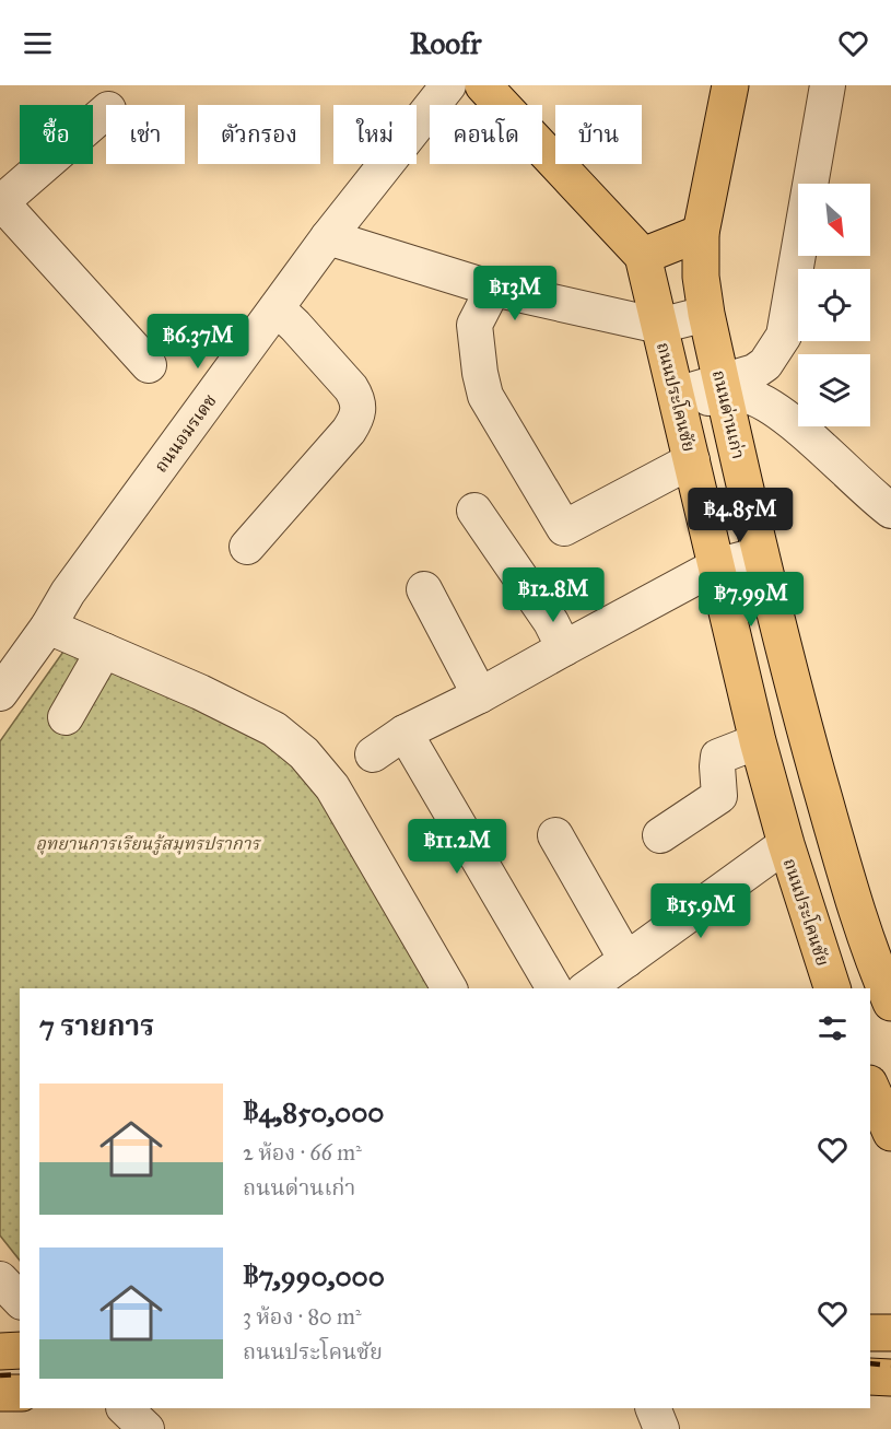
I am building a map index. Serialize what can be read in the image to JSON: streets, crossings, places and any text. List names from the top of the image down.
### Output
{
  "streets": {
    "main road": ["ถนนประโคนชัย", "ถนนด่านเก่า"],
    "street": ["ถนนอมรเดช"]
  },
  "parks": ["อุทยานการเรียนรู้สมุทรปราการ"],
  "north": "bottom right",
  "page": {
    "header": "Roofr",
    "chip": [
      "ซื้อ",
      "เช่า",
      "ตัวกรอง",
      "ใหม่",
      "คอนโด",
      "บ้าน"
    ],
    "price": [
      "฿13M",
      "฿6.37M",
      "฿4.85M",
      "฿12.8M",
      "฿7.99M",
      "฿11.2M",
      "฿15.9M"
    ],
    "heading": "7 รายการ",
    "list": [
      {
        "name": "฿4,850,000",
        "note": "2 ห้อง · 66 m² · ถนนด่านเก่า"
      },
      {
        "name": "฿7,990,000",
        "note": "3 ห้อง · 80 m² · ถนนประโคนชัย"
      }
    ]
  }
}
